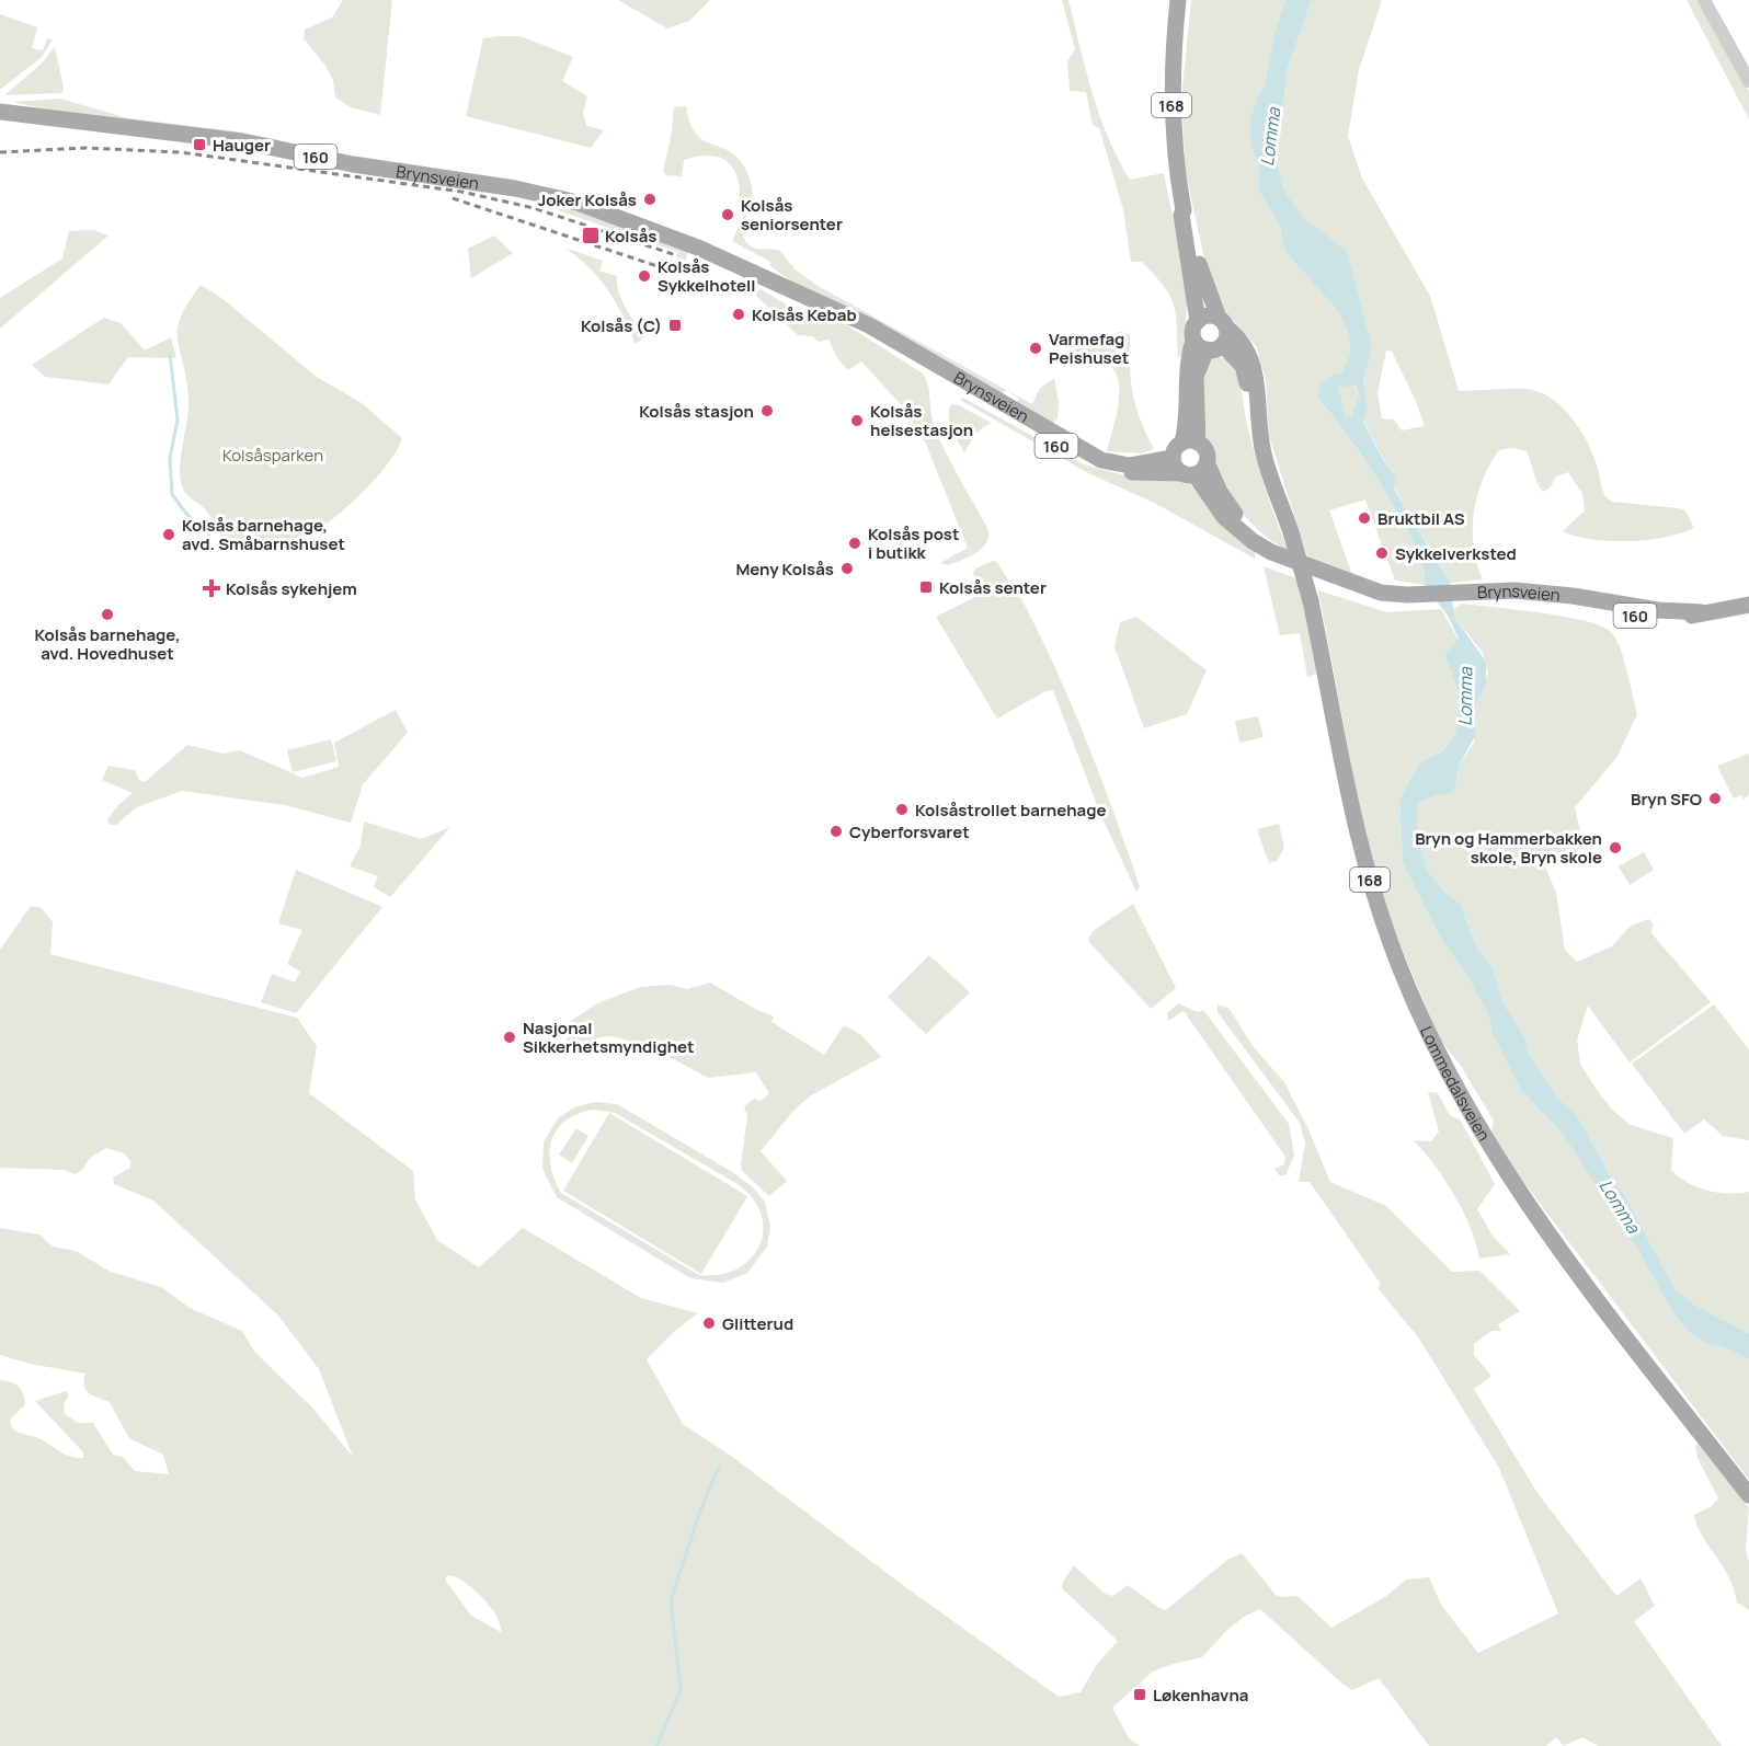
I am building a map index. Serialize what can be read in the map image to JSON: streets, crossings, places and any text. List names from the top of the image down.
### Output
{
  "streets": {
    "main road": [
      "168",
      "160",
      "Brynsveien",
      "Lommedalsveien"
    ]
  },
  "crossings": [
    ["168", "160"],
    ["168", "Brynsveien"],
    ["168", "Lommedalsveien"],
    ["160", "Brynsveien"]
  ],
  "water": ["Lomma"],
  "parks": ["Kolsåsparken"],
  "places": {
    "transit": [
      "Hauger",
      "Kolsås",
      "Kolsås (C)",
      "Kolsås senter",
      "Løkenhavna"
    ],
    "other": [
      "Joker Kolsås",
      "Kolsås seniorsenter",
      "Kolsås Sykkelhotell",
      "Kolsås Kebab",
      "Varmefag Peishuset",
      "Kolsås stasjon",
      "Kolsås helsestasjon",
      "Bruktbil AS",
      "Kolsås barnehage, avd. Småbarnshuset",
      "Kolsås post i butikk",
      "Sykkelverksted",
      "Meny Kolsås",
      "Kolsås barnehage, avd. Hovedhuset",
      "Bryn SFO",
      "Kolsåstrollet barnehage",
      "Cyberforsvaret",
      "Bryn og Hammerbakken skole, Bryn skole",
      "Nasjonal Sikkerhetsmyndighet",
      "Glitterud"
    ],
    "health": ["Kolsås sykehjem"]
  }
}
